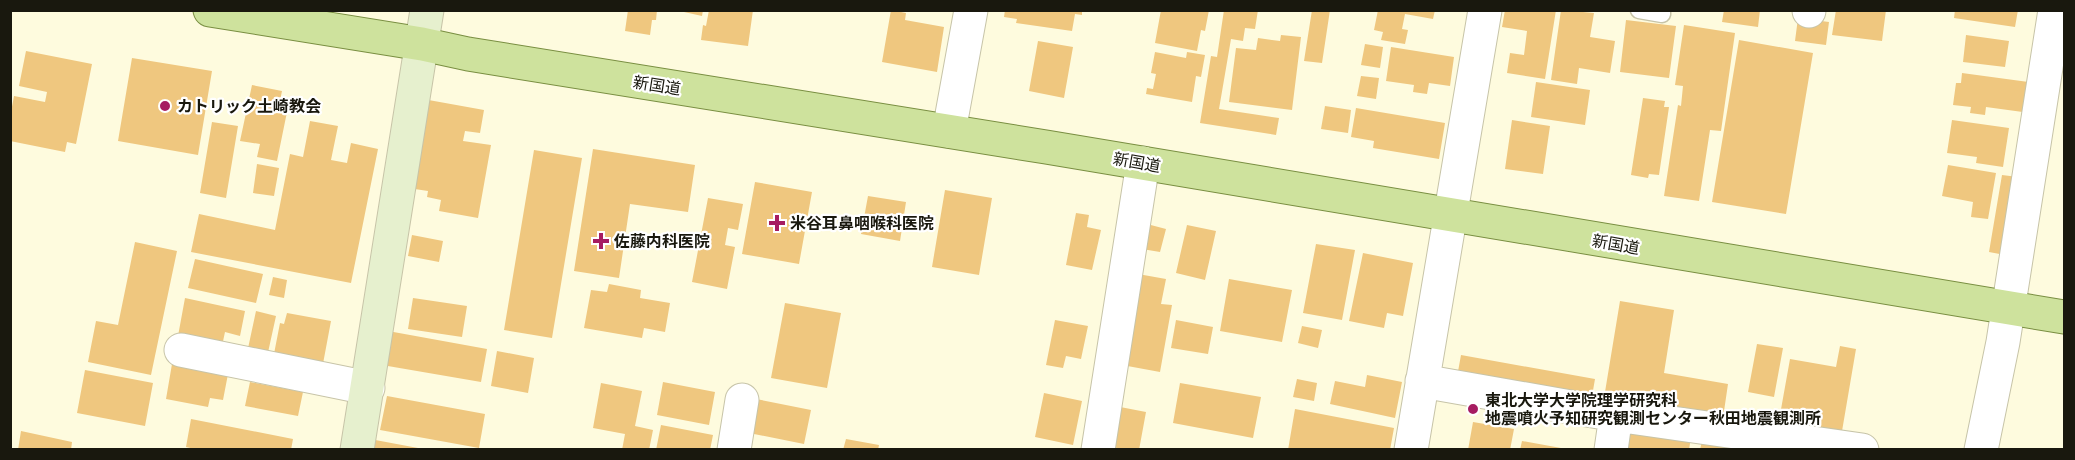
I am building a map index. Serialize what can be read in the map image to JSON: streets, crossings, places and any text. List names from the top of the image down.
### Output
{
  "streets": {
    "main road": ["新国道"]
  },
  "places": {
    "other": ["カトリック土崎教会", "東北大学大学院理学研究科 地震噴火予知研究観測センター秋田地震観測所"],
    "health": ["米谷耳鼻咽喉科医院", "佐藤内科医院"]
  }
}
